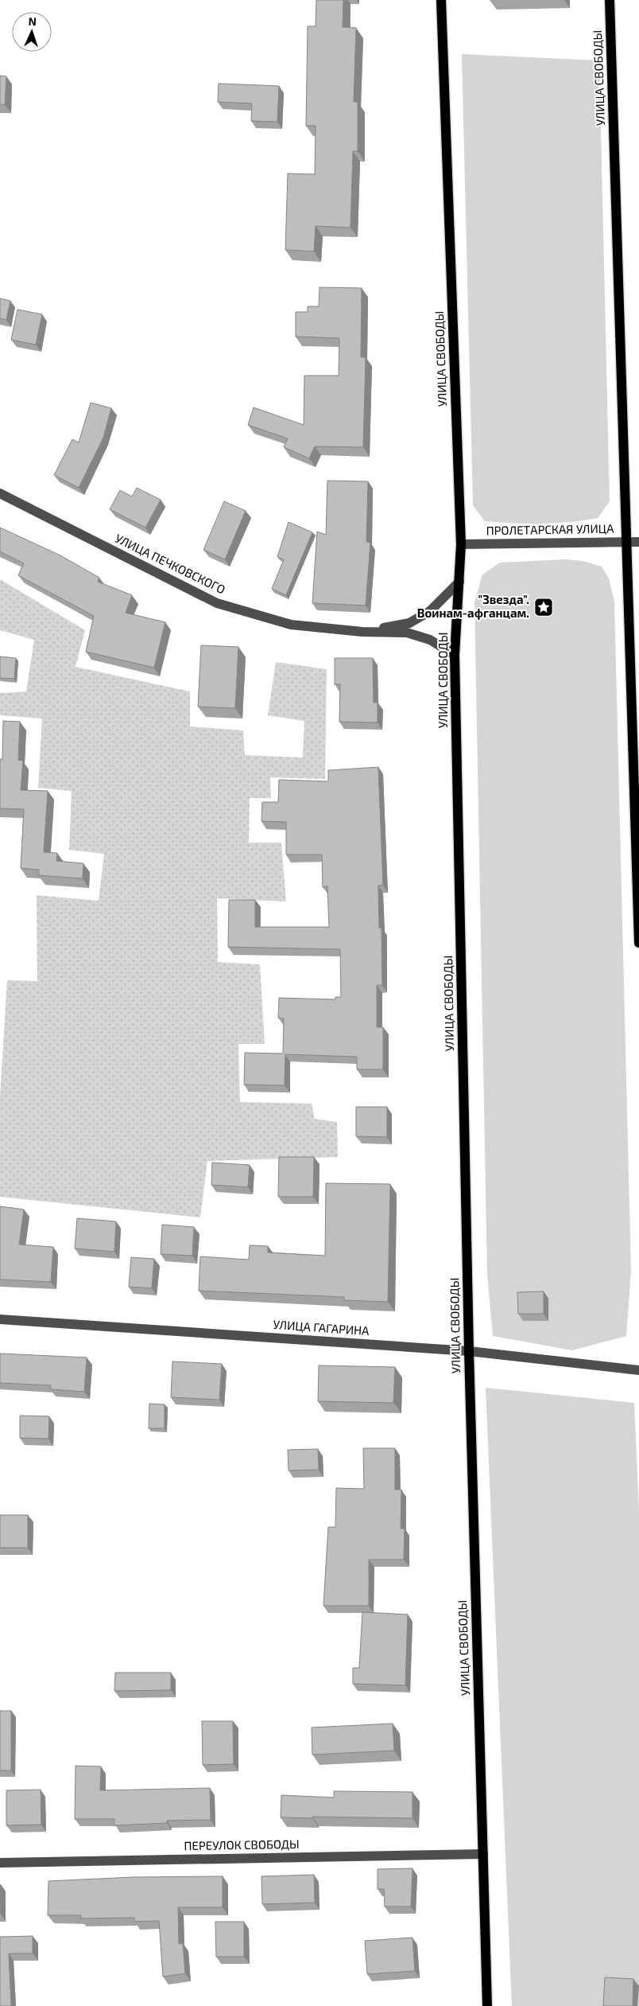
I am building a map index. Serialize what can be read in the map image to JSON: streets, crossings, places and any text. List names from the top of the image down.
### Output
{
  "streets": {
    "main road": ["УЛИЦА СВОБОДЫ"],
    "street": [
      "ПРОЛЕТАРСКАЯ УЛИЦА",
      "УЛИЦА ПЕЧКОВСКОГО",
      "УЛИЦА ГАГАРИНА",
      "ПЕРЕУЛОК СВОБОДЫ"
    ]
  },
  "crossings": [
    ["УЛИЦА СВОБОДЫ", "ПРОЛЕТАРСКАЯ УЛИЦА"],
    ["УЛИЦА СВОБОДЫ", "УЛИЦА ГАГАРИНА"],
    ["УЛИЦА СВОБОДЫ", "ПЕРЕУЛОК СВОБОДЫ"]
  ],
  "places": {
    "place": ["\"Звезда\". Воинам-афганцам."]
  },
  "north": "top"
}
